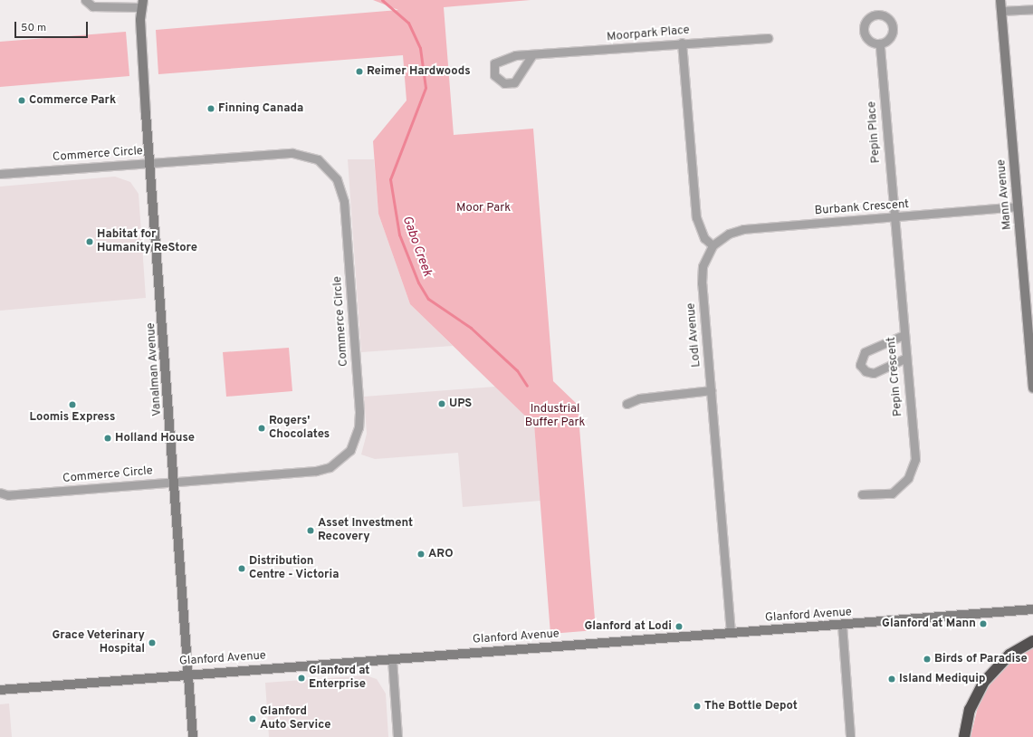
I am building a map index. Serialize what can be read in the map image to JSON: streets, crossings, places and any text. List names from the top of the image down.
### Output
{
  "streets": {
    "main road": ["Mann Avenue", "Vanalman Avenue", "Glanford Avenue"],
    "street": [
      "Moorpark Place",
      "Pepin Place",
      "Commerce Circle",
      "Burbank Crescent",
      "Lodi Avenue",
      "Pepin Crescent"
    ]
  },
  "crossings": [
    ["Pepin Place", "Burbank Crescent"],
    ["Pepin Place", "Pepin Crescent"],
    ["Commerce Circle", "Vanalman Avenue"],
    ["Mann Avenue", "Burbank Crescent"],
    ["Burbank Crescent", "Lodi Avenue"],
    ["Burbank Crescent", "Pepin Crescent"],
    ["Lodi Avenue", "Glanford Avenue"],
    ["Vanalman Avenue", "Glanford Avenue"]
  ],
  "water": ["Gabo Creek"],
  "parks": ["Moor Park", "Industrial Buffer Park"],
  "places": [
    "Reimer Hardwoods",
    "Commerce Park",
    "Finning Canada",
    "Habitat for Humanity ReStore",
    "UPS",
    "Loomis Express",
    "Rogers' Chocolates",
    "Holland House",
    "Asset Investment Recovery",
    "ARO",
    "Distribution Centre - Victoria",
    "Glanford at Mann",
    "Glanford at Lodi",
    "Grace Veterinary Hospital",
    "Birds of Paradise",
    "Glanford at Enterprise",
    "Island Mediquip",
    "The Bottle Depot",
    "Glanford Auto Service"
  ],
  "scale_bar": "50 m"
}
